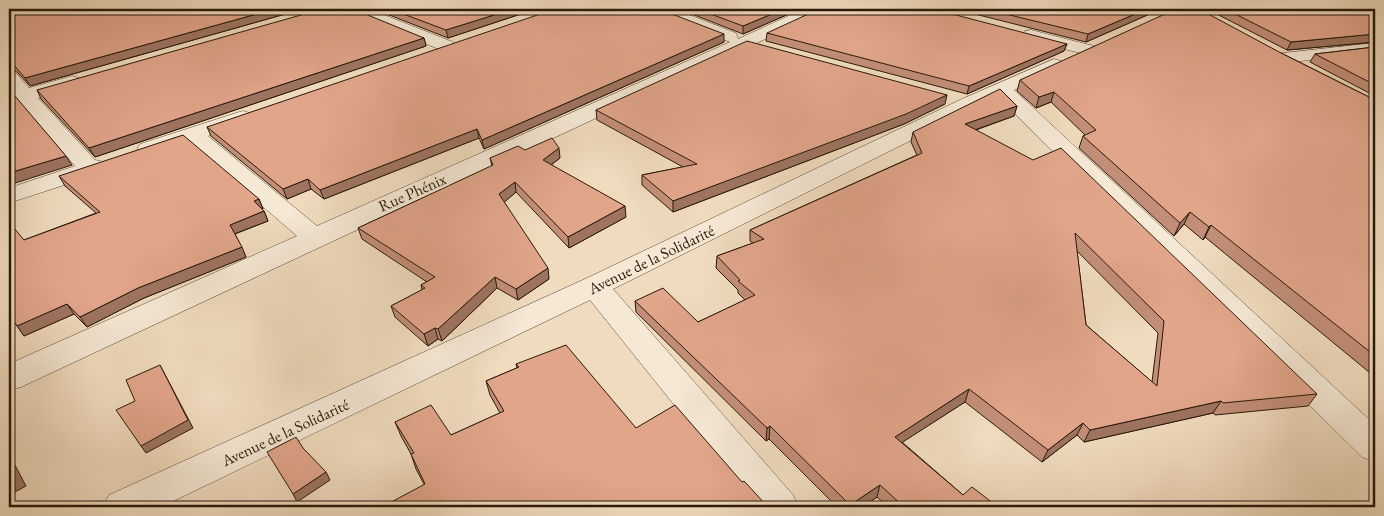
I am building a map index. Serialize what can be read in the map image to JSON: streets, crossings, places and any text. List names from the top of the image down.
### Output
{
  "streets": {
    "street": ["Rue Phénix", "Avenue de la Solidarité"]
  }
}
